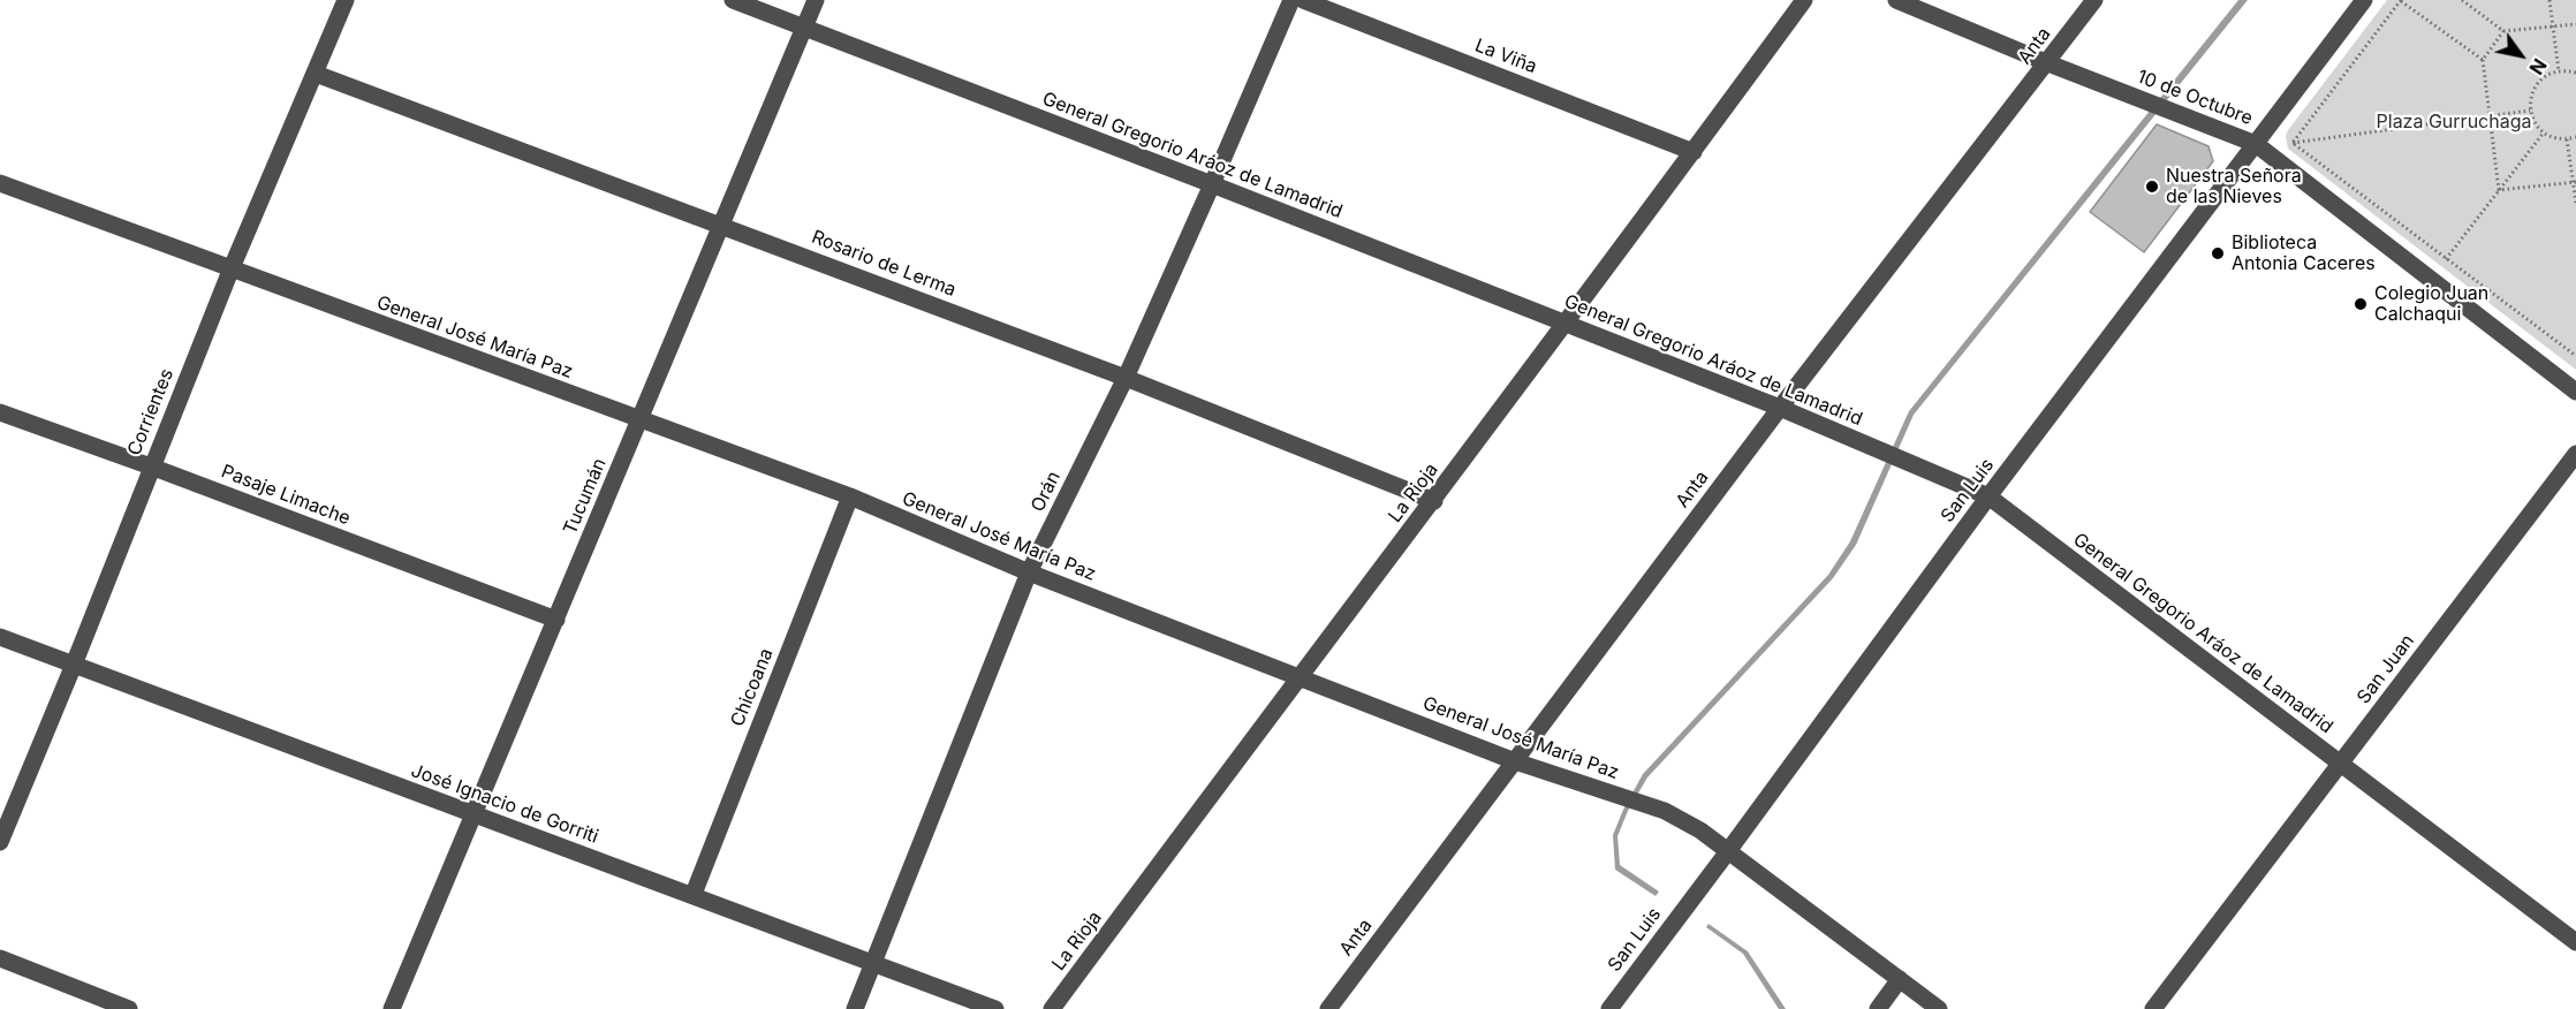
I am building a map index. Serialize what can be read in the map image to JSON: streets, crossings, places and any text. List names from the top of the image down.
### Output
{
  "streets": {
    "street": [
      "Anta",
      "La Viña",
      "10 de Octubre",
      "General Gregorio Aráoz de Lamadrid",
      "Rosario de Lerma",
      "General José María Paz",
      "Corrientes",
      "San Luis",
      "Orán",
      "La Rioja",
      "Pasaje Limache",
      "Tucumán",
      "San Juan",
      "Chicoana",
      "José Ignacio de Gorriti"
    ]
  },
  "crossings": [
    ["Anta", "10 de Octubre"],
    ["Anta", "General Gregorio Aráoz de Lamadrid"],
    ["Anta", "General José María Paz"],
    ["La Viña", "La Rioja"],
    ["10 de Octubre", "San Luis"],
    ["General Gregorio Aráoz de Lamadrid", "San Luis"],
    ["General Gregorio Aráoz de Lamadrid", "Orán"],
    ["General Gregorio Aráoz de Lamadrid", "La Rioja"],
    ["General Gregorio Aráoz de Lamadrid", "Tucumán"],
    ["General Gregorio Aráoz de Lamadrid", "San Juan"],
    ["Rosario de Lerma", "Corrientes"],
    ["Rosario de Lerma", "Orán"],
    ["Rosario de Lerma", "La Rioja"],
    ["Rosario de Lerma", "Tucumán"],
    ["General José María Paz", "Corrientes"],
    ["General José María Paz", "San Luis"],
    ["General José María Paz", "Orán"],
    ["General José María Paz", "La Rioja"],
    ["General José María Paz", "Tucumán"],
    ["General José María Paz", "Chicoana"],
    ["Corrientes", "Pasaje Limache"],
    ["Corrientes", "José Ignacio de Gorriti"],
    ["Orán", "José Ignacio de Gorriti"],
    ["Pasaje Limache", "Tucumán"],
    ["Tucumán", "José Ignacio de Gorriti"],
    ["Chicoana", "José Ignacio de Gorriti"]
  ],
  "parks": ["Plaza Gurruchaga"],
  "places": ["Nuestra Señora de las Nieves", "Biblioteca Antonia Caceres", "Colegio Juan Calchaqui"],
  "north": "bottom right"
}
